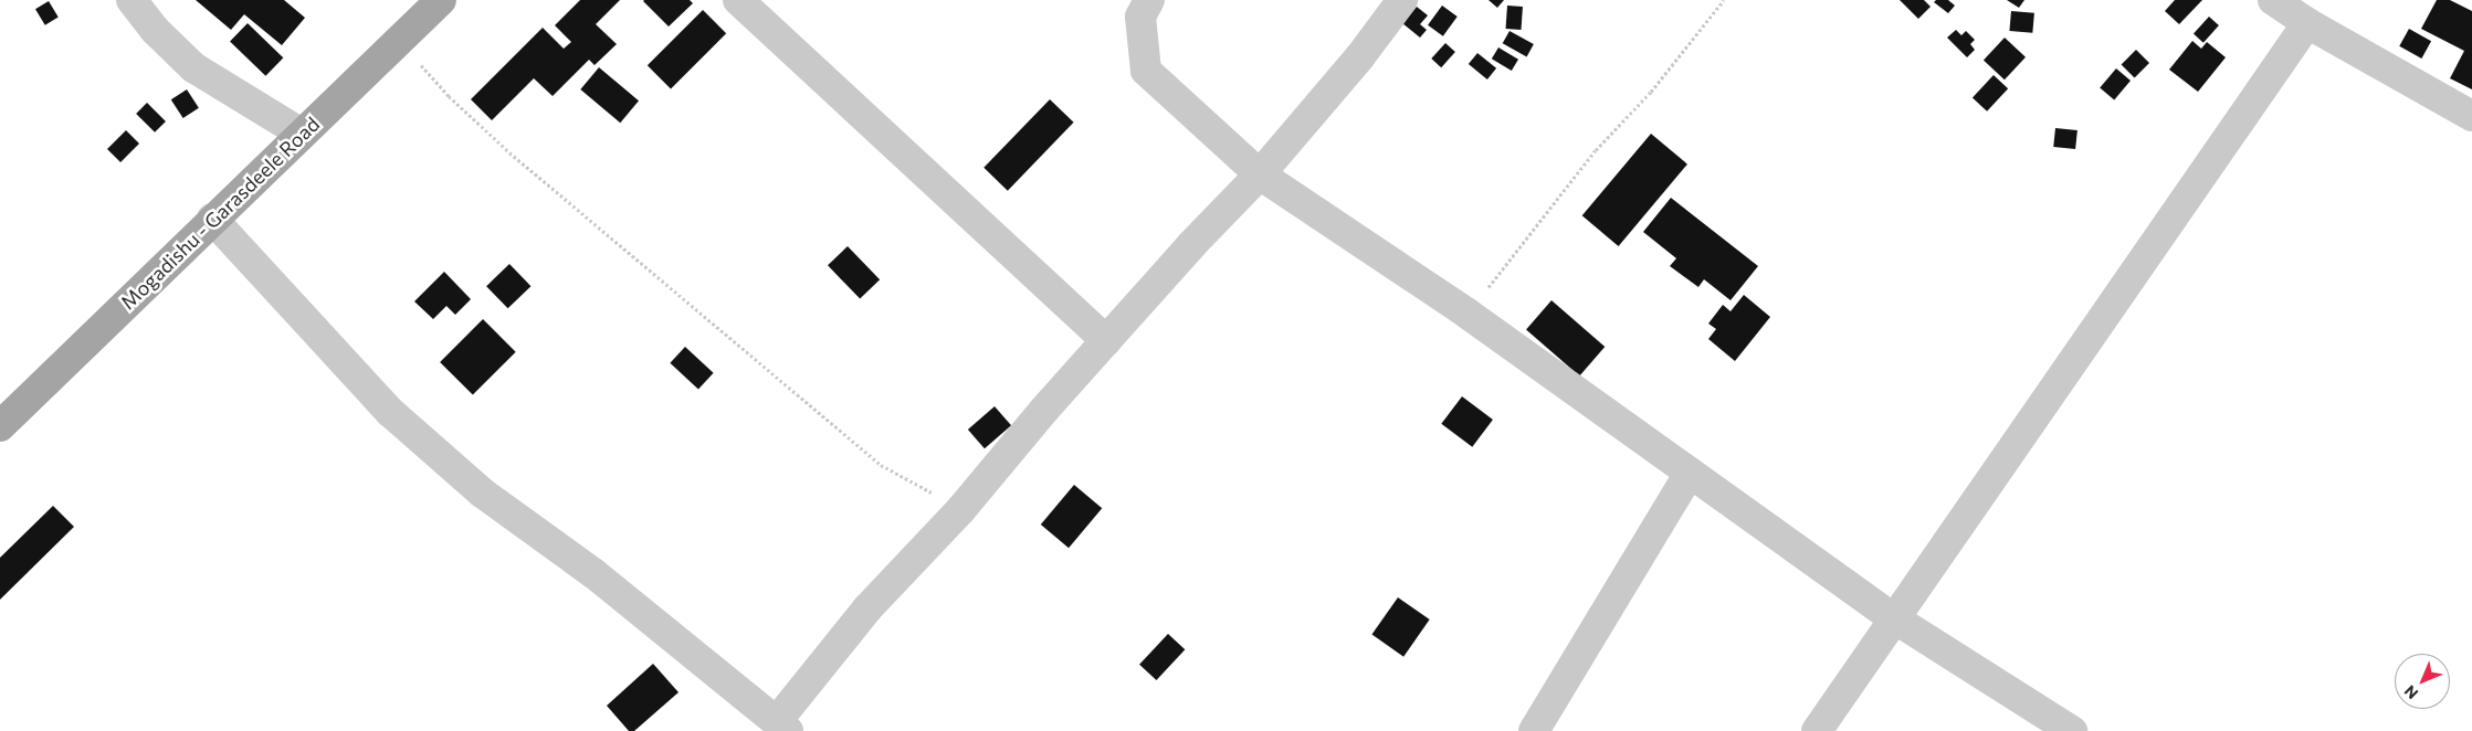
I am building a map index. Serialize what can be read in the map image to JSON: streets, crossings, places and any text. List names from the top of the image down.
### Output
{
  "streets": {
    "main road": ["Mogadishu - Garasdeele Road"]
  },
  "north": "bottom left"
}
